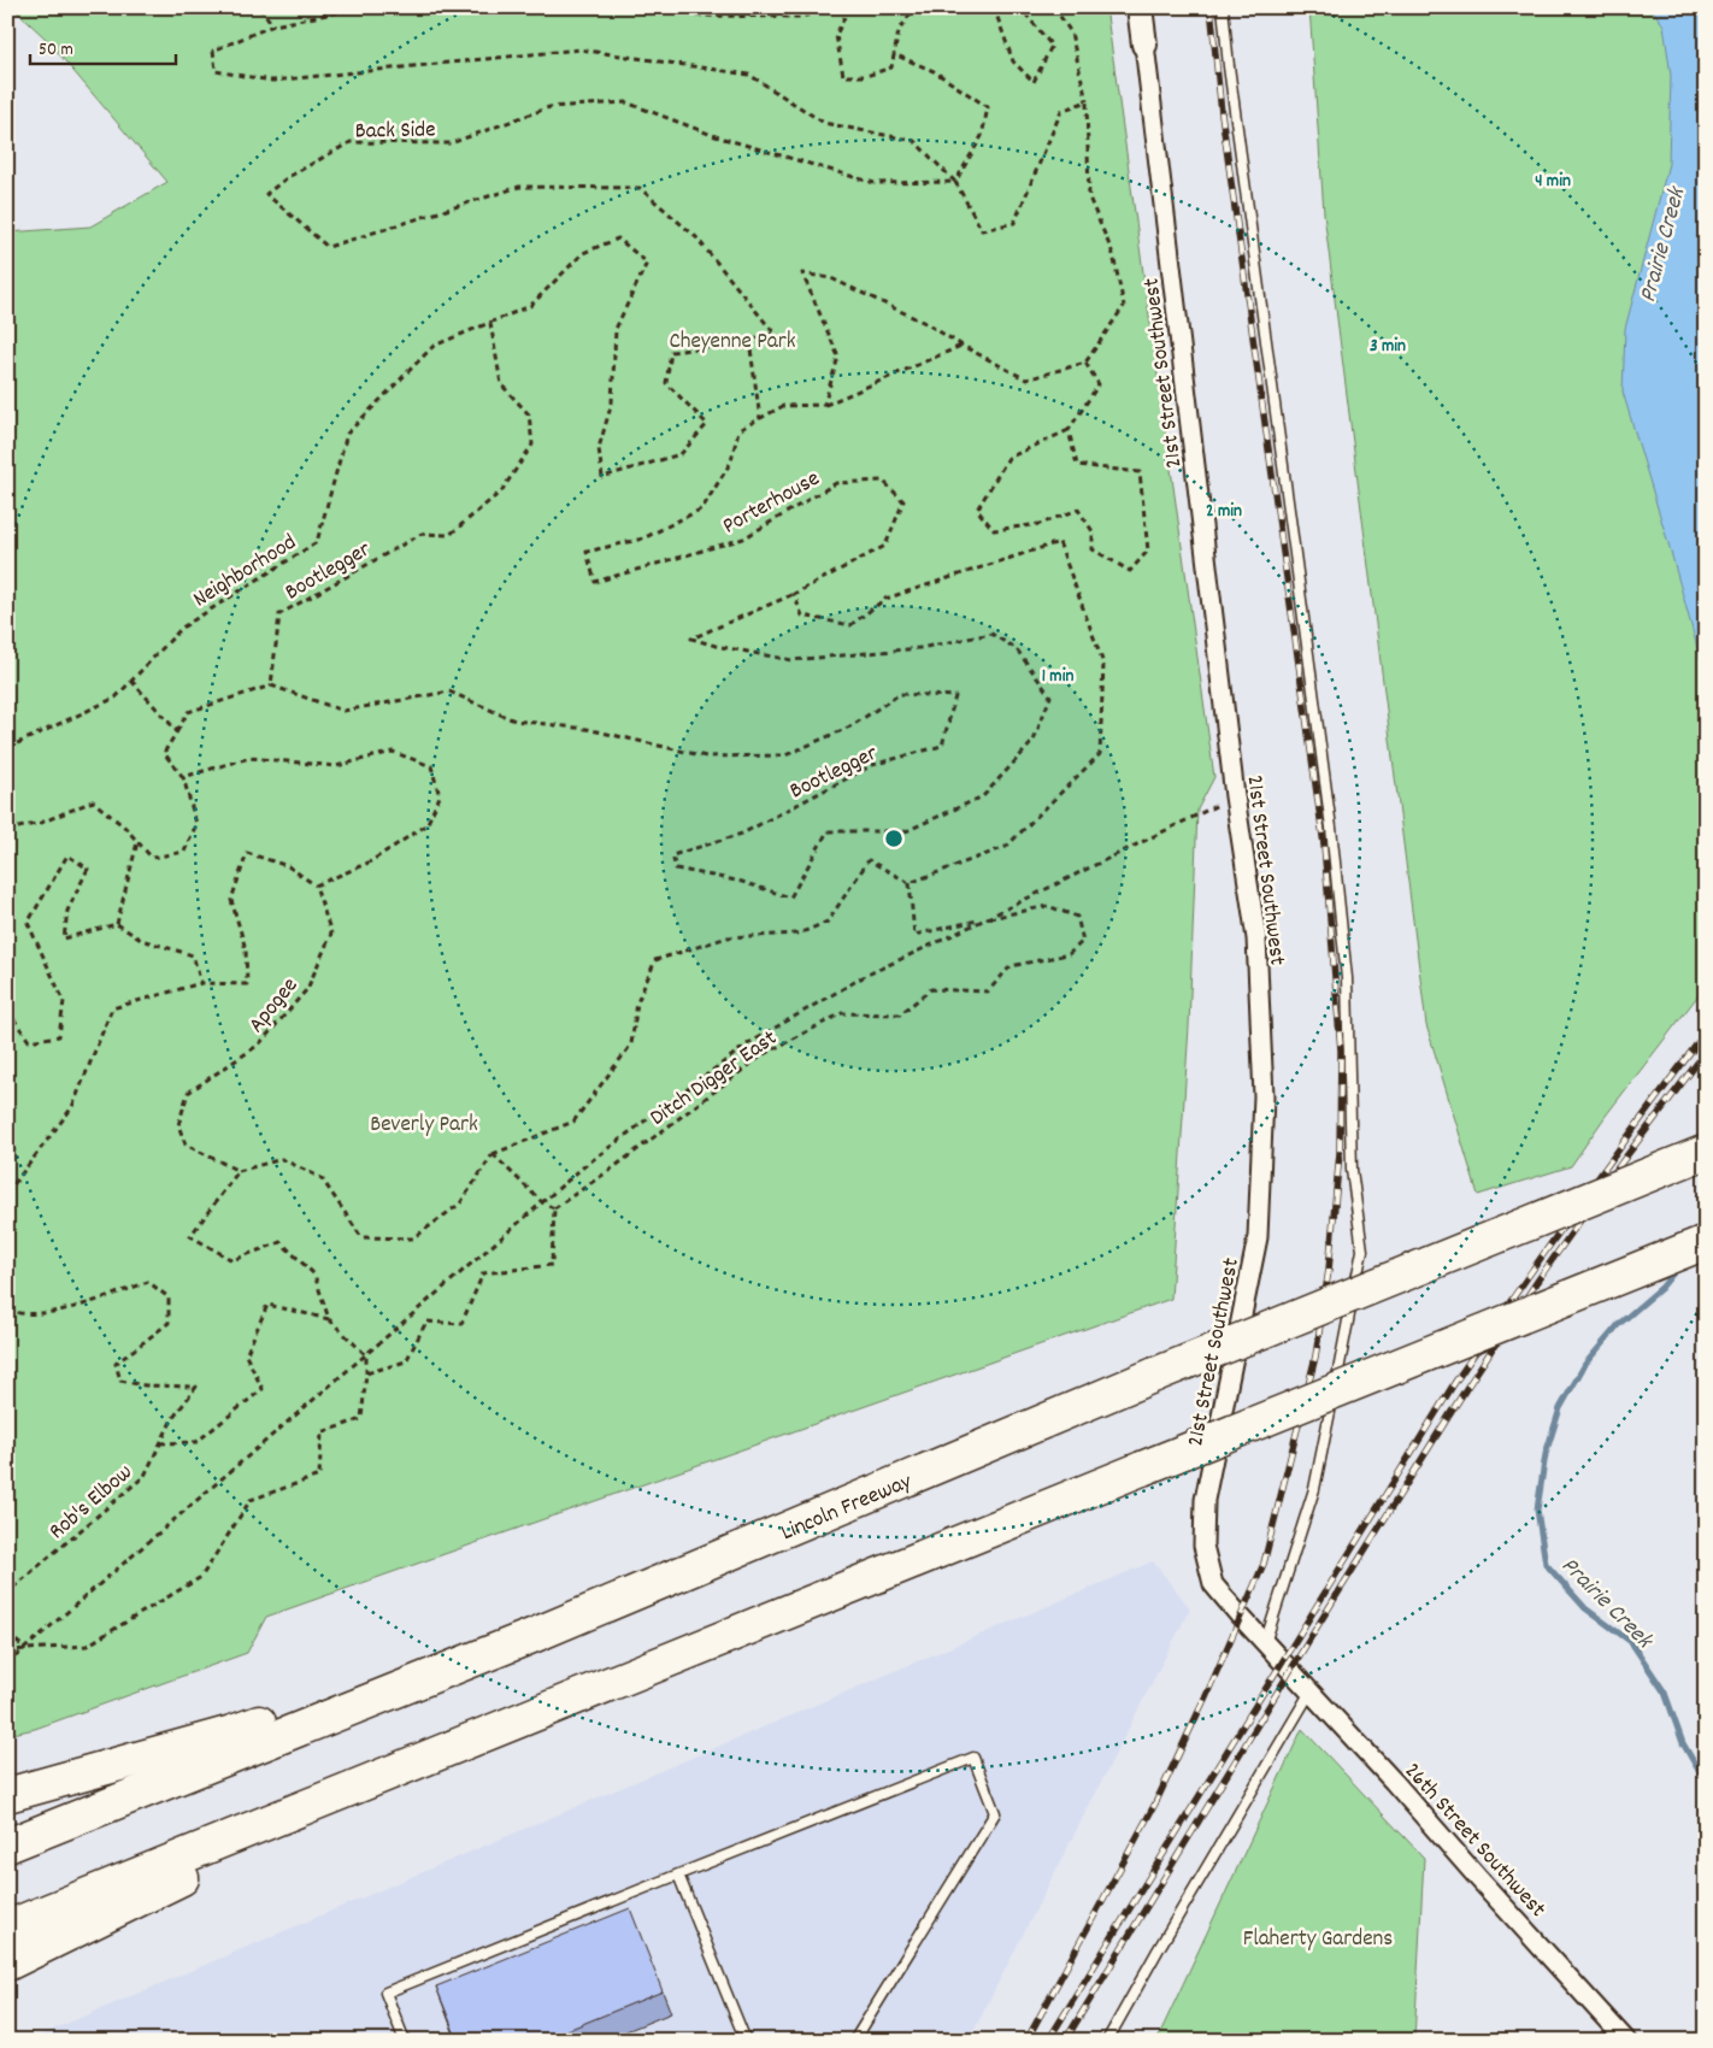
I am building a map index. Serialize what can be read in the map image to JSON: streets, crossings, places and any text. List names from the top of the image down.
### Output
{
  "streets": {
    "highway": ["Lincoln Freeway"],
    "street": ["21st Street Southwest", "26th Street Southwest"],
    "path": [
      "Back Side",
      "Porterhouse",
      "Neighborhood",
      "Bootlegger",
      "Apogee",
      "Ditch Digger East",
      "Rob's Elbow"
    ]
  },
  "crossings": [
    ["Back Side", "Neighborhood"],
    ["Back Side", "Bootlegger"],
    ["21st Street Southwest", "26th Street Southwest"],
    ["Porterhouse", "Bootlegger"],
    ["Neighborhood", "Bootlegger"]
  ],
  "water": ["Prairie Creek"],
  "parks": ["Cheyenne Park", "Beverly Park", "Flaherty Gardens"],
  "scale_bar": "50 m",
  "rings": [
    "4 min",
    "3 min",
    "2 min",
    "1 min"
  ]
}
